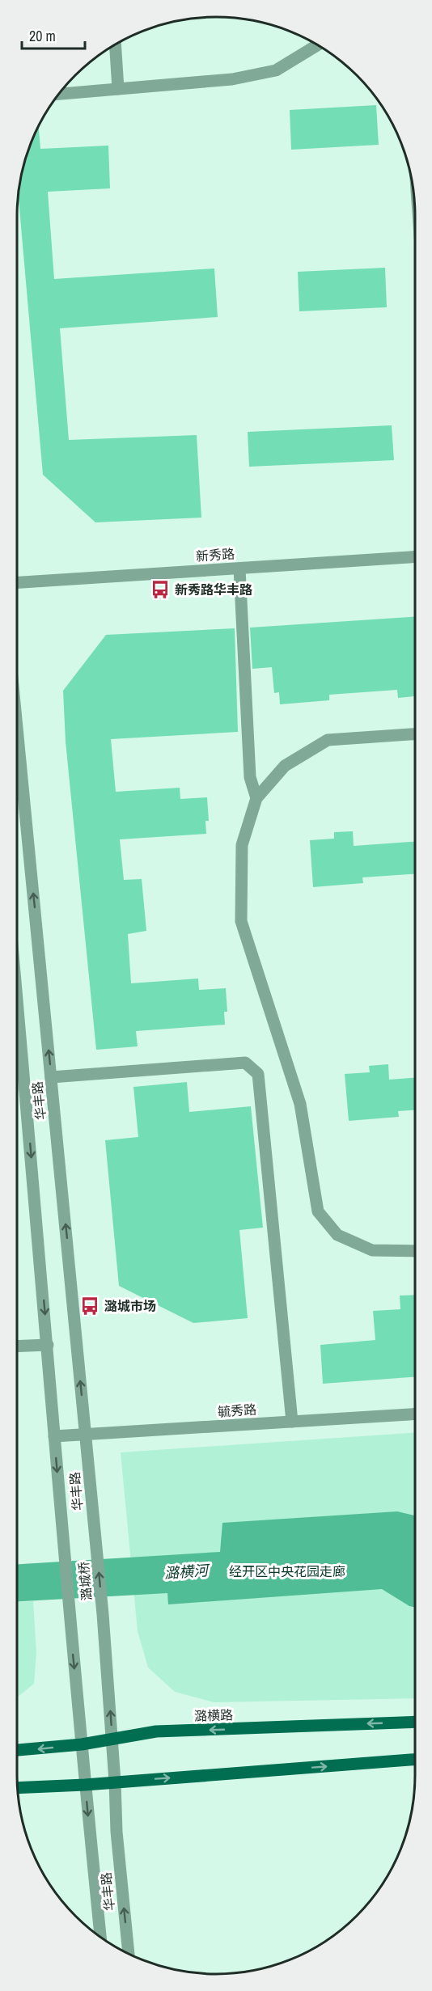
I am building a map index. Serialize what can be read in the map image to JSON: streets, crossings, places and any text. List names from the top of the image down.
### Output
{
  "streets": {
    "main road": ["潞横路"],
    "street": [
      "新秀路",
      "华丰路",
      "毓秀路",
      "潞城桥"
    ]
  },
  "crossings": [
    ["华丰路", "毓秀路"],
    ["华丰路", "潞城桥"],
    ["华丰路", "潞横路"]
  ],
  "water": ["潞横河"],
  "parks": ["经开区中央花园走廊"],
  "places": {
    "bus stop": ["新秀路华丰路", "潞城市场"]
  },
  "scale_bar": "20 m"
}
